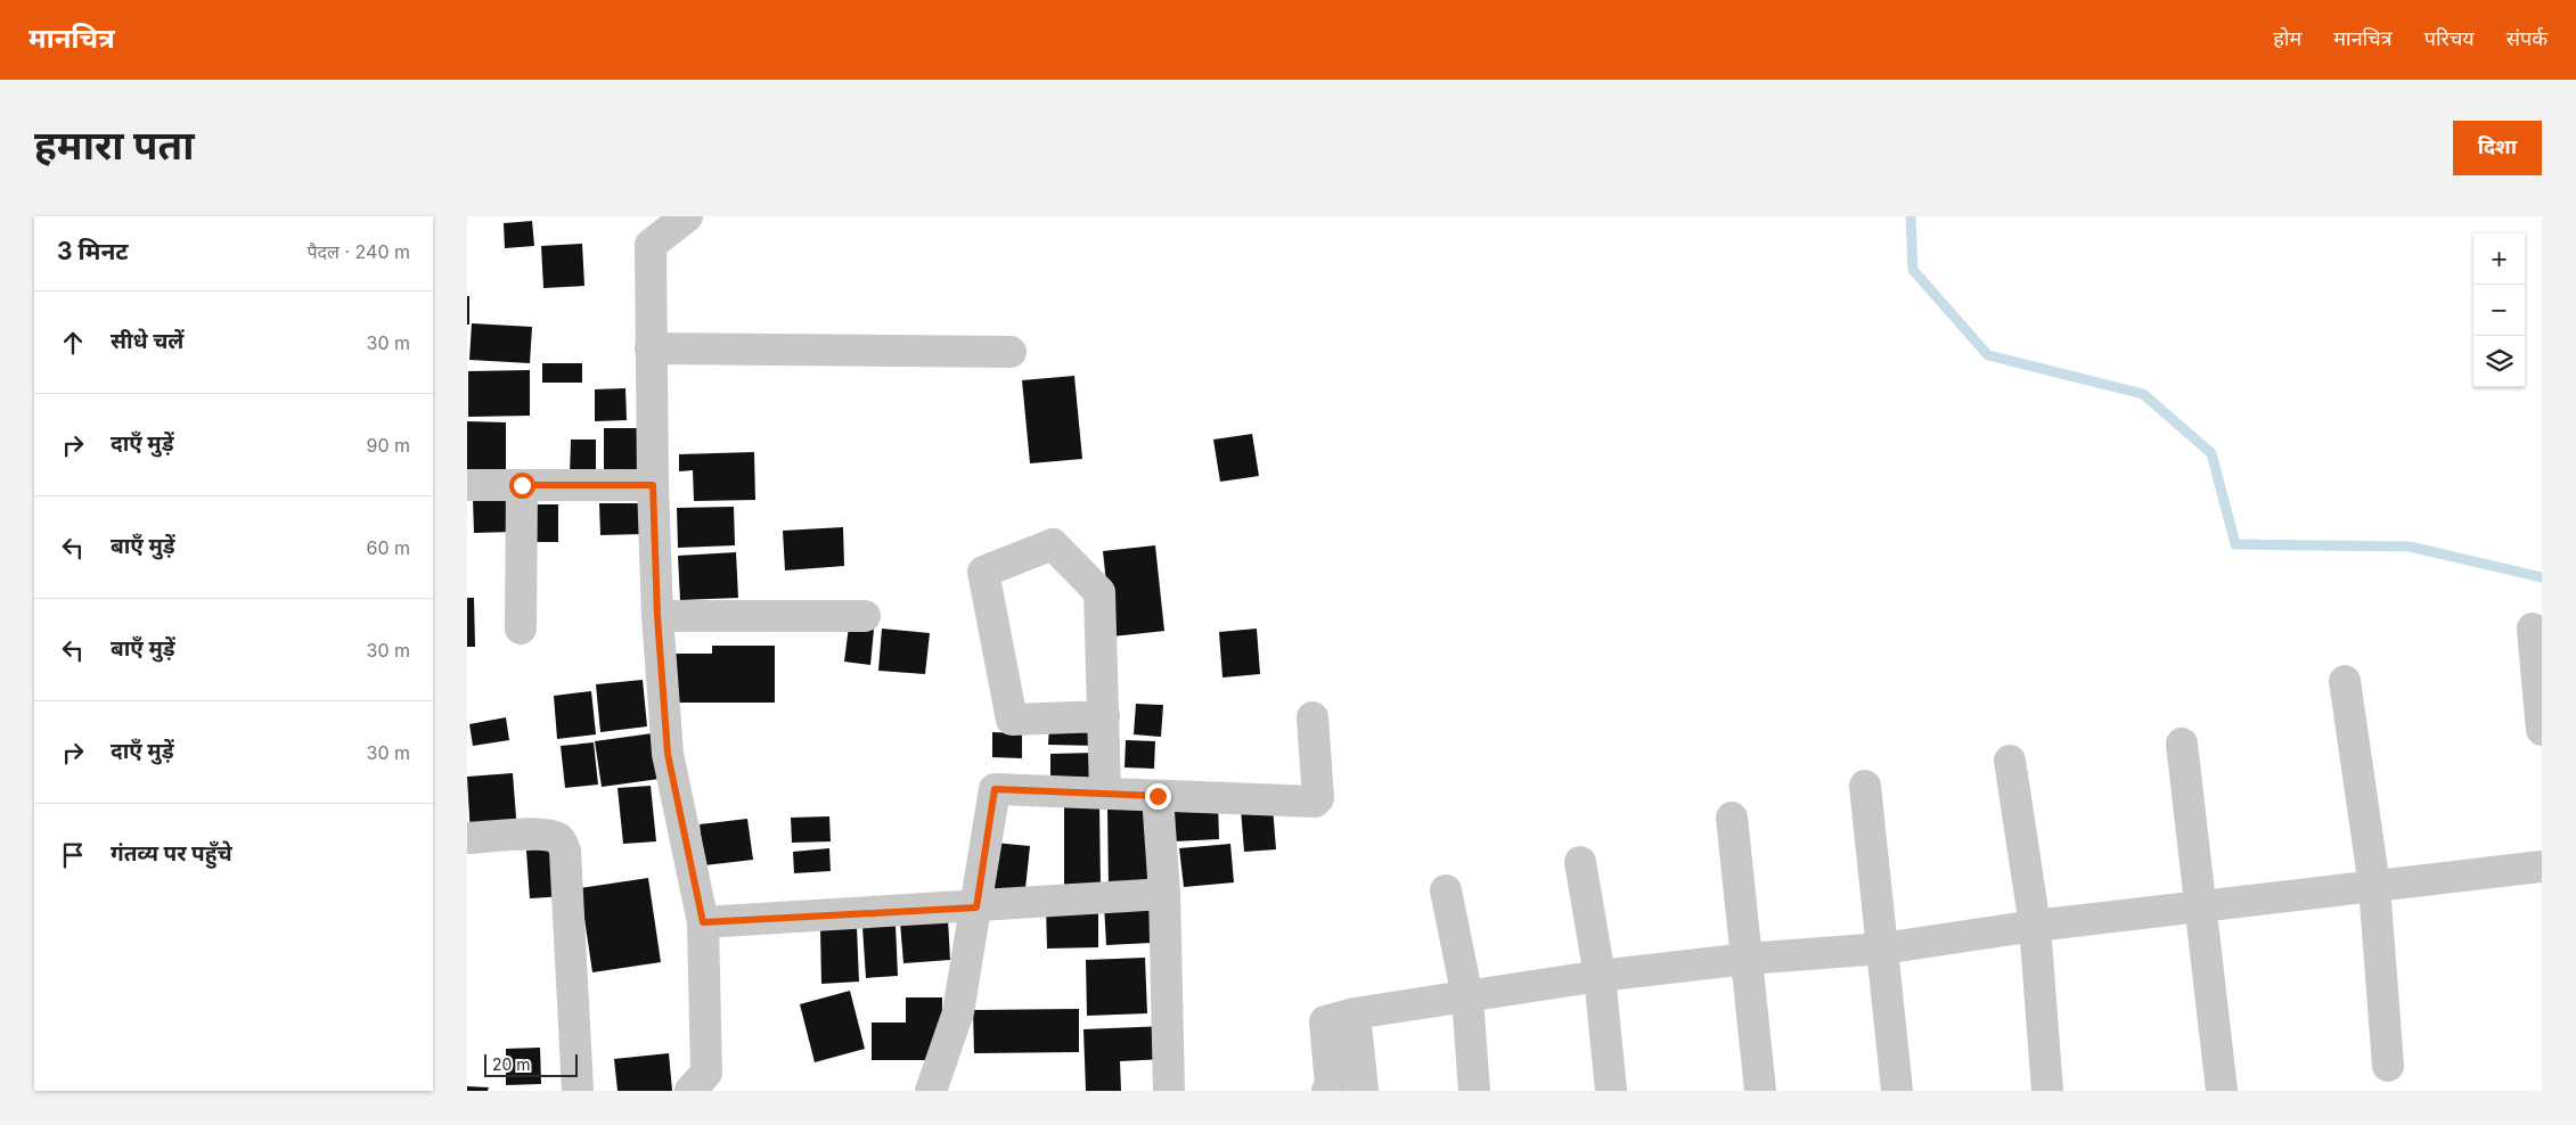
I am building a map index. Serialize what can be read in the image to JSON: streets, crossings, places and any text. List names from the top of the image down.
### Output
{
  "scale_bar": "20 m",
  "page": {
    "header": "मानचित्र",
    "nav": [
      "होम",
      "मानचित्र",
      "परिचय",
      "संपर्क"
    ],
    "title": "हमारा पता",
    "buttons": "दिशा",
    "heading": ["3 मिनट", "पैदल · 240 m"],
    "map_buttons": ["+", "−"],
    "list": [
      ["सीधे चलें", "30 m"],
      ["दाएँ मुड़ें", "90 m"],
      ["बाएँ मुड़ें", "60 m"],
      ["बाएँ मुड़ें", "30 m"],
      ["दाएँ मुड़ें", "30 m"],
      "गंतव्य पर पहुँचे"
    ],
    "scale": "20 m"
  }
}
